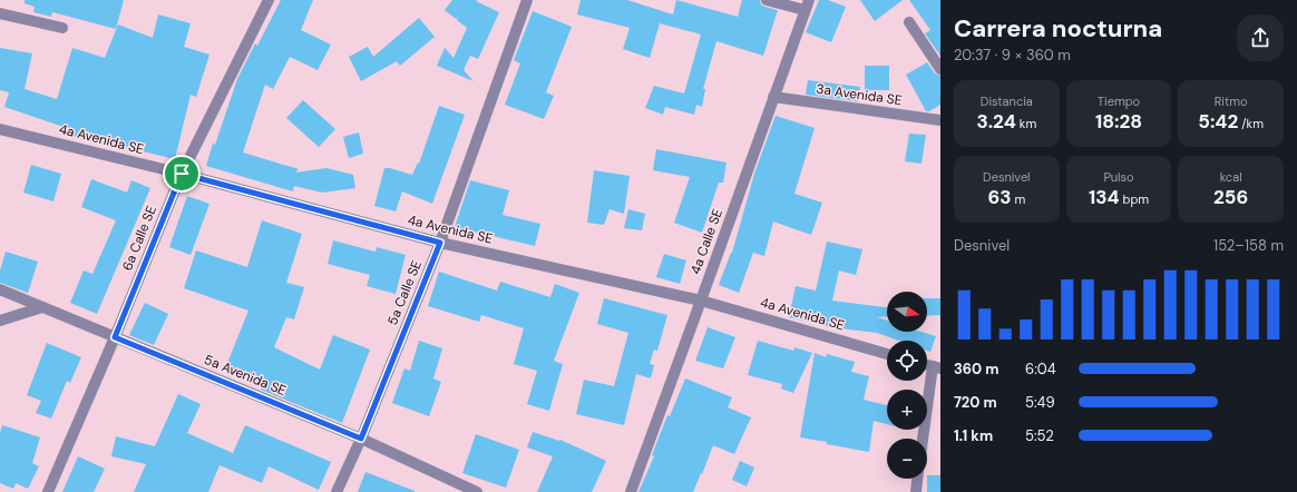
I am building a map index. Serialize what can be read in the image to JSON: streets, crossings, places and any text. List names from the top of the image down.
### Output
{
  "streets": {
    "street": [
      "3a Avenida SE",
      "4a Avenida SE",
      "6a Calle SE",
      "4a Calle SE",
      "5a Calle SE",
      "5a Avenida SE"
    ]
  },
  "crossings": [
    ["3a Avenida SE", "4a Calle SE"],
    ["4a Avenida SE", "6a Calle SE"],
    ["4a Avenida SE", "4a Calle SE"],
    ["4a Avenida SE", "5a Calle SE"],
    ["6a Calle SE", "5a Avenida SE"],
    ["5a Calle SE", "5a Avenida SE"]
  ],
  "north": "right",
  "page": {
    "heading": ["Carrera nocturna", "20:37 · 9 × 360 m"],
    "stats": [
      ["Distancia", "3.24 km"],
      ["Tiempo", "18:28"],
      ["Ritmo", "5:42 /km"],
      ["Desnivel", "63 m"],
      ["Pulso", "134 bpm"],
      ["kcal", "256"]
    ],
    "chart": ["Desnivel", "152–158 m"],
    "map_buttons": ["+", "−"],
    "list": [
      {
        "name": "360 m",
        "note": "6:04"
      },
      {
        "name": "720 m",
        "note": "5:49"
      },
      {
        "name": "1.1 km",
        "note": "5:52"
      }
    ]
  }
}
